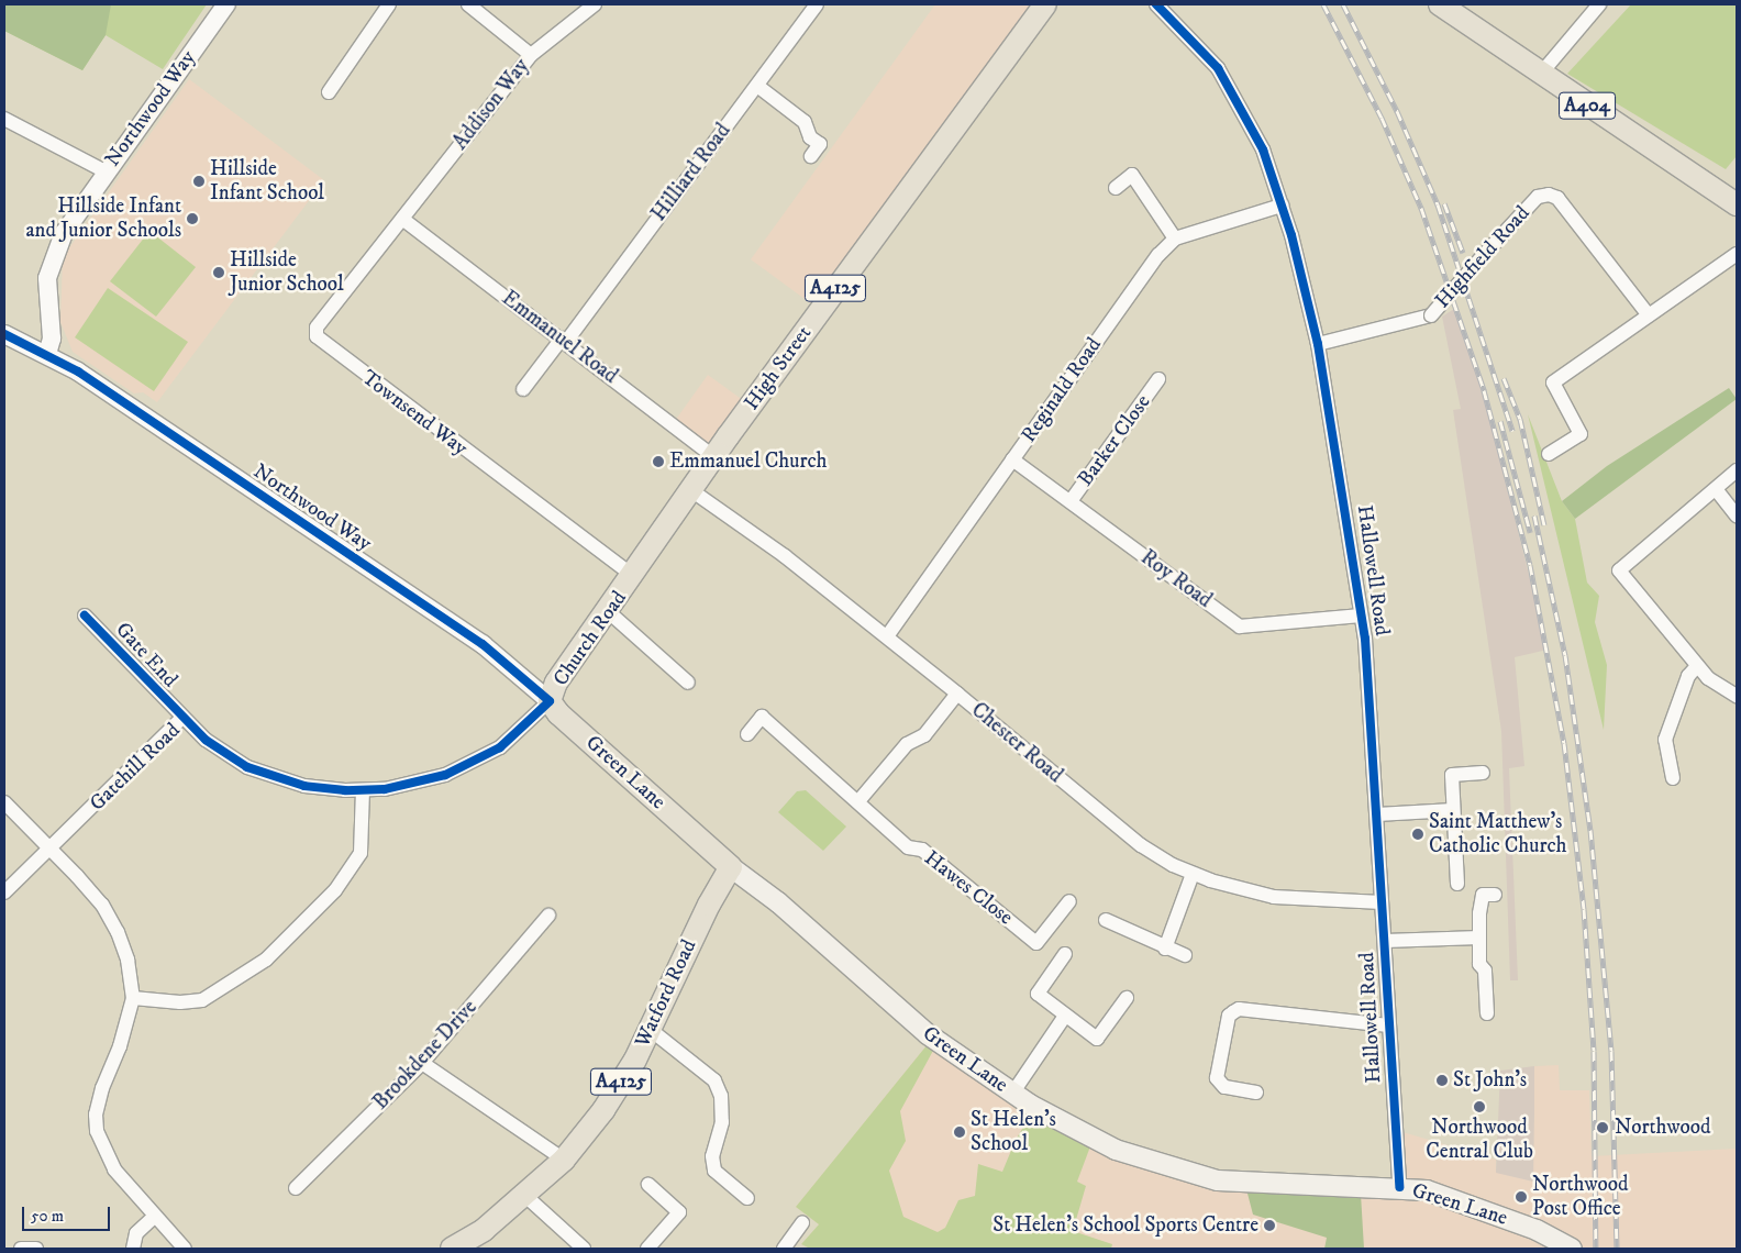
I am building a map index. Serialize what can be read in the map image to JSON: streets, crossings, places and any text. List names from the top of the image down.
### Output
{
  "streets": {
    "main road": [
      "A404",
      "A4125",
      "High Street",
      "Church Road",
      "Green Lane",
      "Watford Road"
    ],
    "street": [
      "Addison Way",
      "Northwood Way",
      "Hilliard Road",
      "Highfield Road",
      "Emmanuel Road",
      "Reginald Road",
      "Townsend Way",
      "Barker Close",
      "Hallowell Road",
      "Roy Road",
      "Gate End",
      "Chester Road",
      "Gatehill Road",
      "Hawes Close",
      "Brookdene Drive"
    ]
  },
  "crossings": [
    ["Addison Way", "Emmanuel Road"],
    ["Addison Way", "Townsend Way"],
    ["Northwood Way", "Church Road"],
    ["Northwood Way", "Gatehill Road"],
    ["Northwood Way", "Green Lane"],
    ["Hilliard Road", "Emmanuel Road"],
    ["Highfield Road", "Hallowell Road"],
    ["Emmanuel Road", "High Street"],
    ["Emmanuel Road", "Townsend Way"],
    ["High Street", "Townsend Way"],
    ["High Street", "Church Road"],
    ["High Street", "Chester Road"],
    ["Reginald Road", "Hallowell Road"],
    ["Reginald Road", "Roy Road"],
    ["Reginald Road", "Chester Road"],
    ["Townsend Way", "Church Road"],
    ["Barker Close", "Roy Road"],
    ["Hallowell Road", "Roy Road"],
    ["Hallowell Road", "Chester Road"],
    ["Hallowell Road", "Green Lane"],
    ["Church Road", "Gatehill Road"],
    ["Church Road", "Green Lane"],
    ["Gate End", "Gatehill Road"],
    ["Gatehill Road", "Green Lane"],
    ["Green Lane", "Watford Road"]
  ],
  "places": [
    "Hillside Infant School",
    "Hillside Infant and Junior Schools",
    "Hillside Junior School",
    "Emmanuel Church",
    "Saint Matthew's Catholic Church",
    "St John's",
    "Northwood Central Club",
    "Northwood",
    "St Helen's School",
    "Northwood Post Office",
    "St Helen's School Sports Centre"
  ],
  "scale_bar": "50 m"
}
